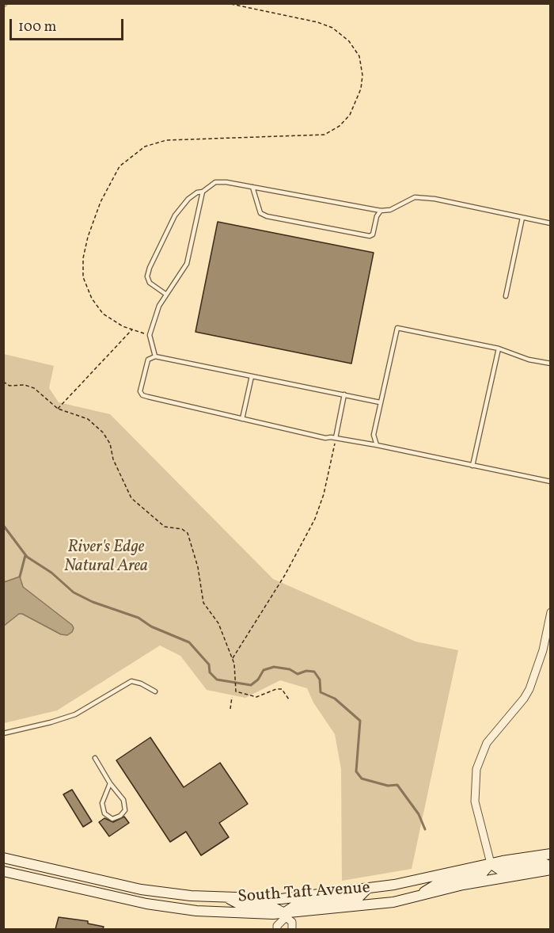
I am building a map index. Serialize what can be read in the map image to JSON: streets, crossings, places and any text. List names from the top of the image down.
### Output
{
  "streets": {
    "main road": ["South Taft Avenue"]
  },
  "parks": ["River's Edge Natural Area"],
  "scale_bar": "100 m"
}
